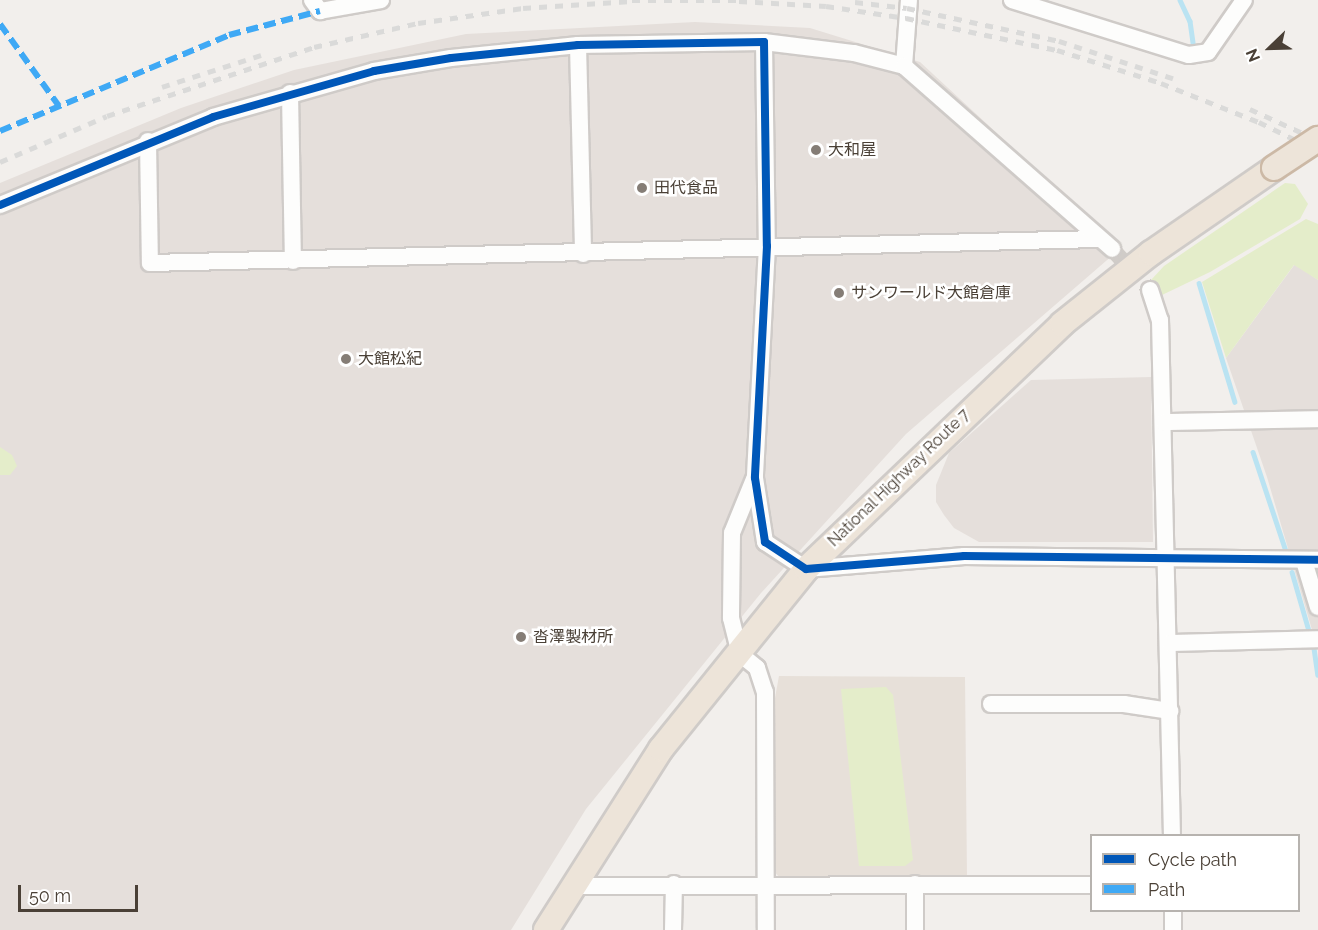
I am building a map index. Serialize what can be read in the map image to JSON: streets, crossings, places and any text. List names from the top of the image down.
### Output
{
  "streets": {
    "highway": ["National Highway Route 7"]
  },
  "places": [
    "大和屋",
    "田代食品",
    "サンワールド大館倉庫",
    "大館松紀",
    "沓澤製材所"
  ],
  "legend": ["Cycle path", "Path"],
  "scale_bar": "50 m",
  "north": "bottom left"
}
